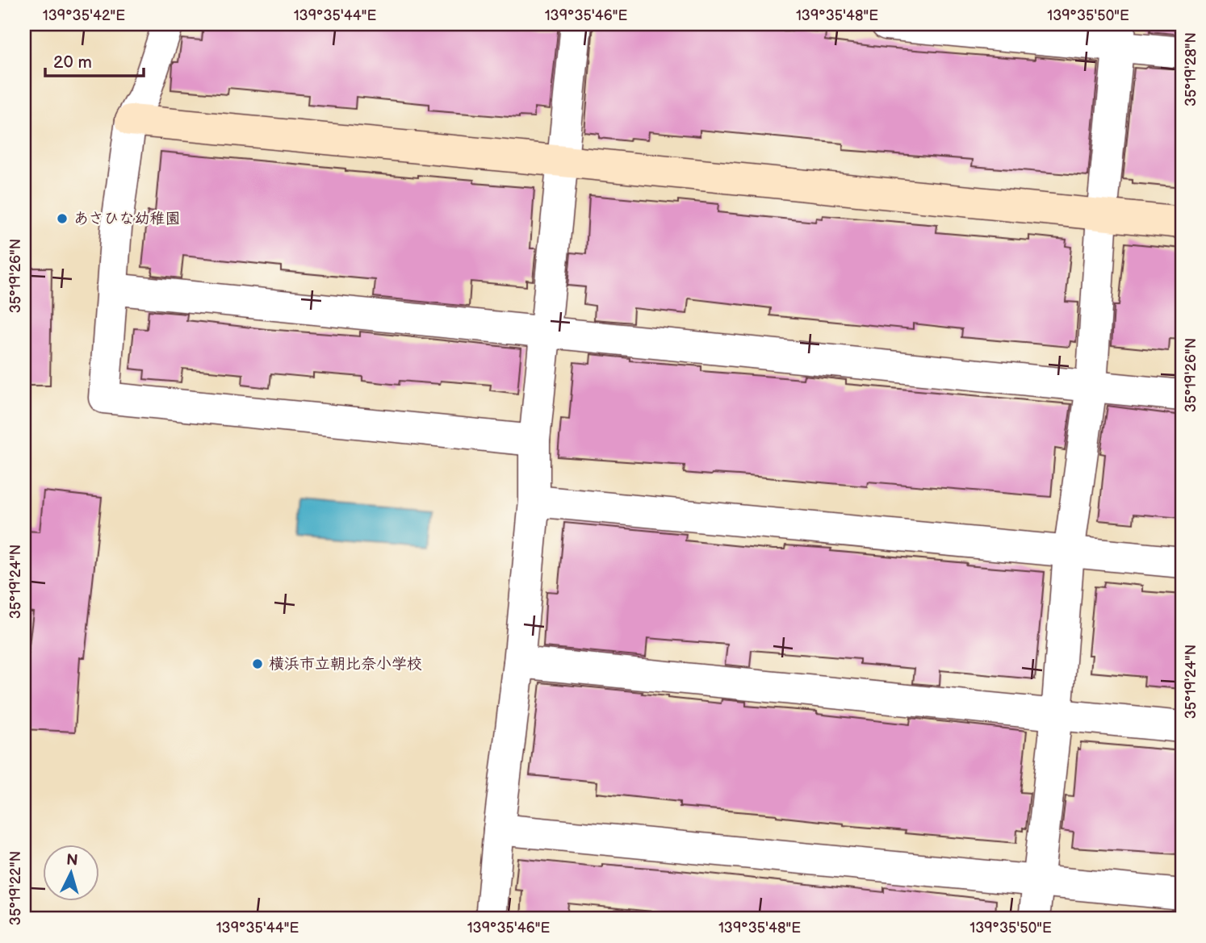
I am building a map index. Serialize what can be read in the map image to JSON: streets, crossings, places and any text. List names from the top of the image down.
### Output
{
  "places": ["あさひな幼稚園", "横浜市立朝比奈小学校"],
  "scale_bar": "20 m",
  "north": "top",
  "coordinates": [
    "139°35'42\"E",
    "139°35'44\"E",
    "139°35'46\"E",
    "139°35'48\"E",
    "139°35'50\"E",
    "35°19'28\"N",
    "35°19'26\"N",
    "35°19'24\"N",
    "35°19'22\"N"
  ]
}
